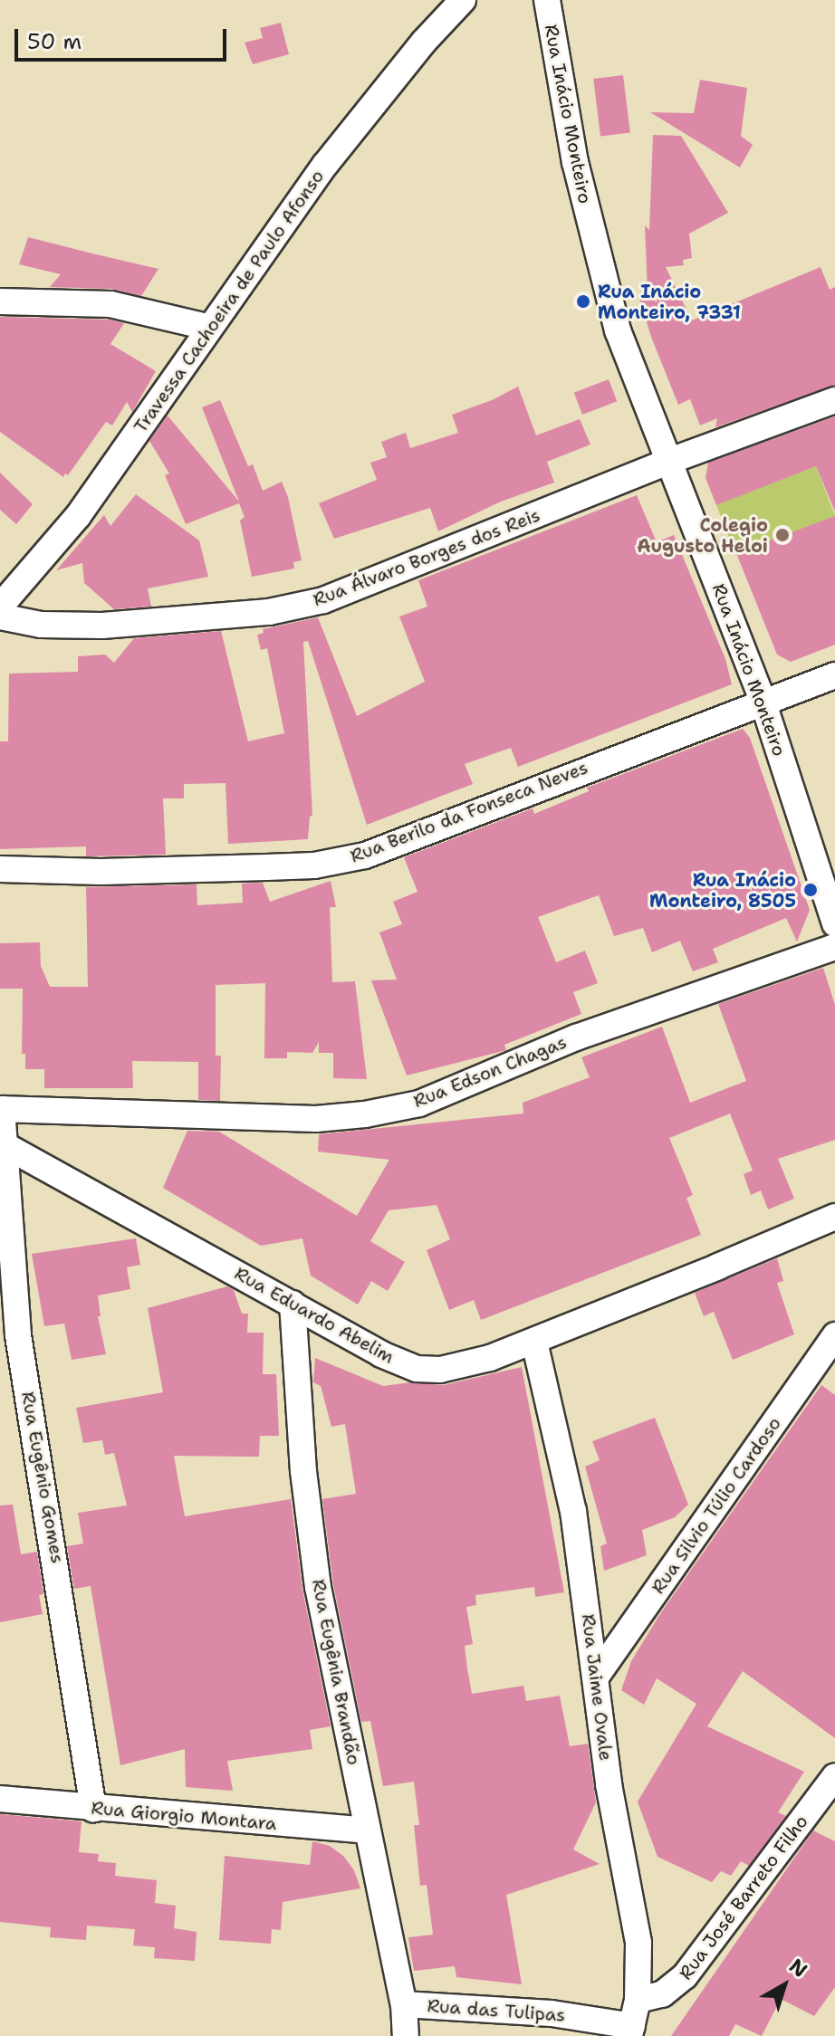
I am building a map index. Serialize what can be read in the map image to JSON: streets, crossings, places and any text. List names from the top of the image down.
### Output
{
  "streets": {
    "street": [
      "Rua Inácio Monteiro",
      "Travessa Cachoeira de Paulo Afonso",
      "Rua Álvaro Borges dos Reis",
      "Rua Berilo da Fonseca Neves",
      "Rua Edson Chagas",
      "Rua Eduardo Abelim",
      "Rua Eugênio Gomes",
      "Rua Silvio Túlio Cardoso",
      "Rua Eugênia Brandão",
      "Rua Jaime Ovale",
      "Rua Giorgio Montara",
      "Rua José Barreto Filho",
      "Rua das Tulipas"
    ]
  },
  "crossings": [
    ["Rua Inácio Monteiro", "Rua Álvaro Borges dos Reis"],
    ["Rua Inácio Monteiro", "Rua Berilo da Fonseca Neves"],
    ["Rua Eduardo Abelim", "Rua Eugênio Gomes"],
    ["Rua Eduardo Abelim", "Rua Eugênia Brandão"],
    ["Rua Eduardo Abelim", "Rua Jaime Ovale"],
    ["Rua Eugênio Gomes", "Rua Giorgio Montara"],
    ["Rua Silvio Túlio Cardoso", "Rua Jaime Ovale"],
    ["Rua Eugênia Brandão", "Rua Giorgio Montara"],
    ["Rua Eugênia Brandão", "Rua das Tulipas"],
    ["Rua Jaime Ovale", "Rua José Barreto Filho"],
    ["Rua Jaime Ovale", "Rua das Tulipas"]
  ],
  "places": ["Rua Inácio Monteiro, 7331", "Colegio Augusto Heloi", "Rua Inácio Monteiro, 8505"],
  "scale_bar": "50 m",
  "north": "top right"
}
